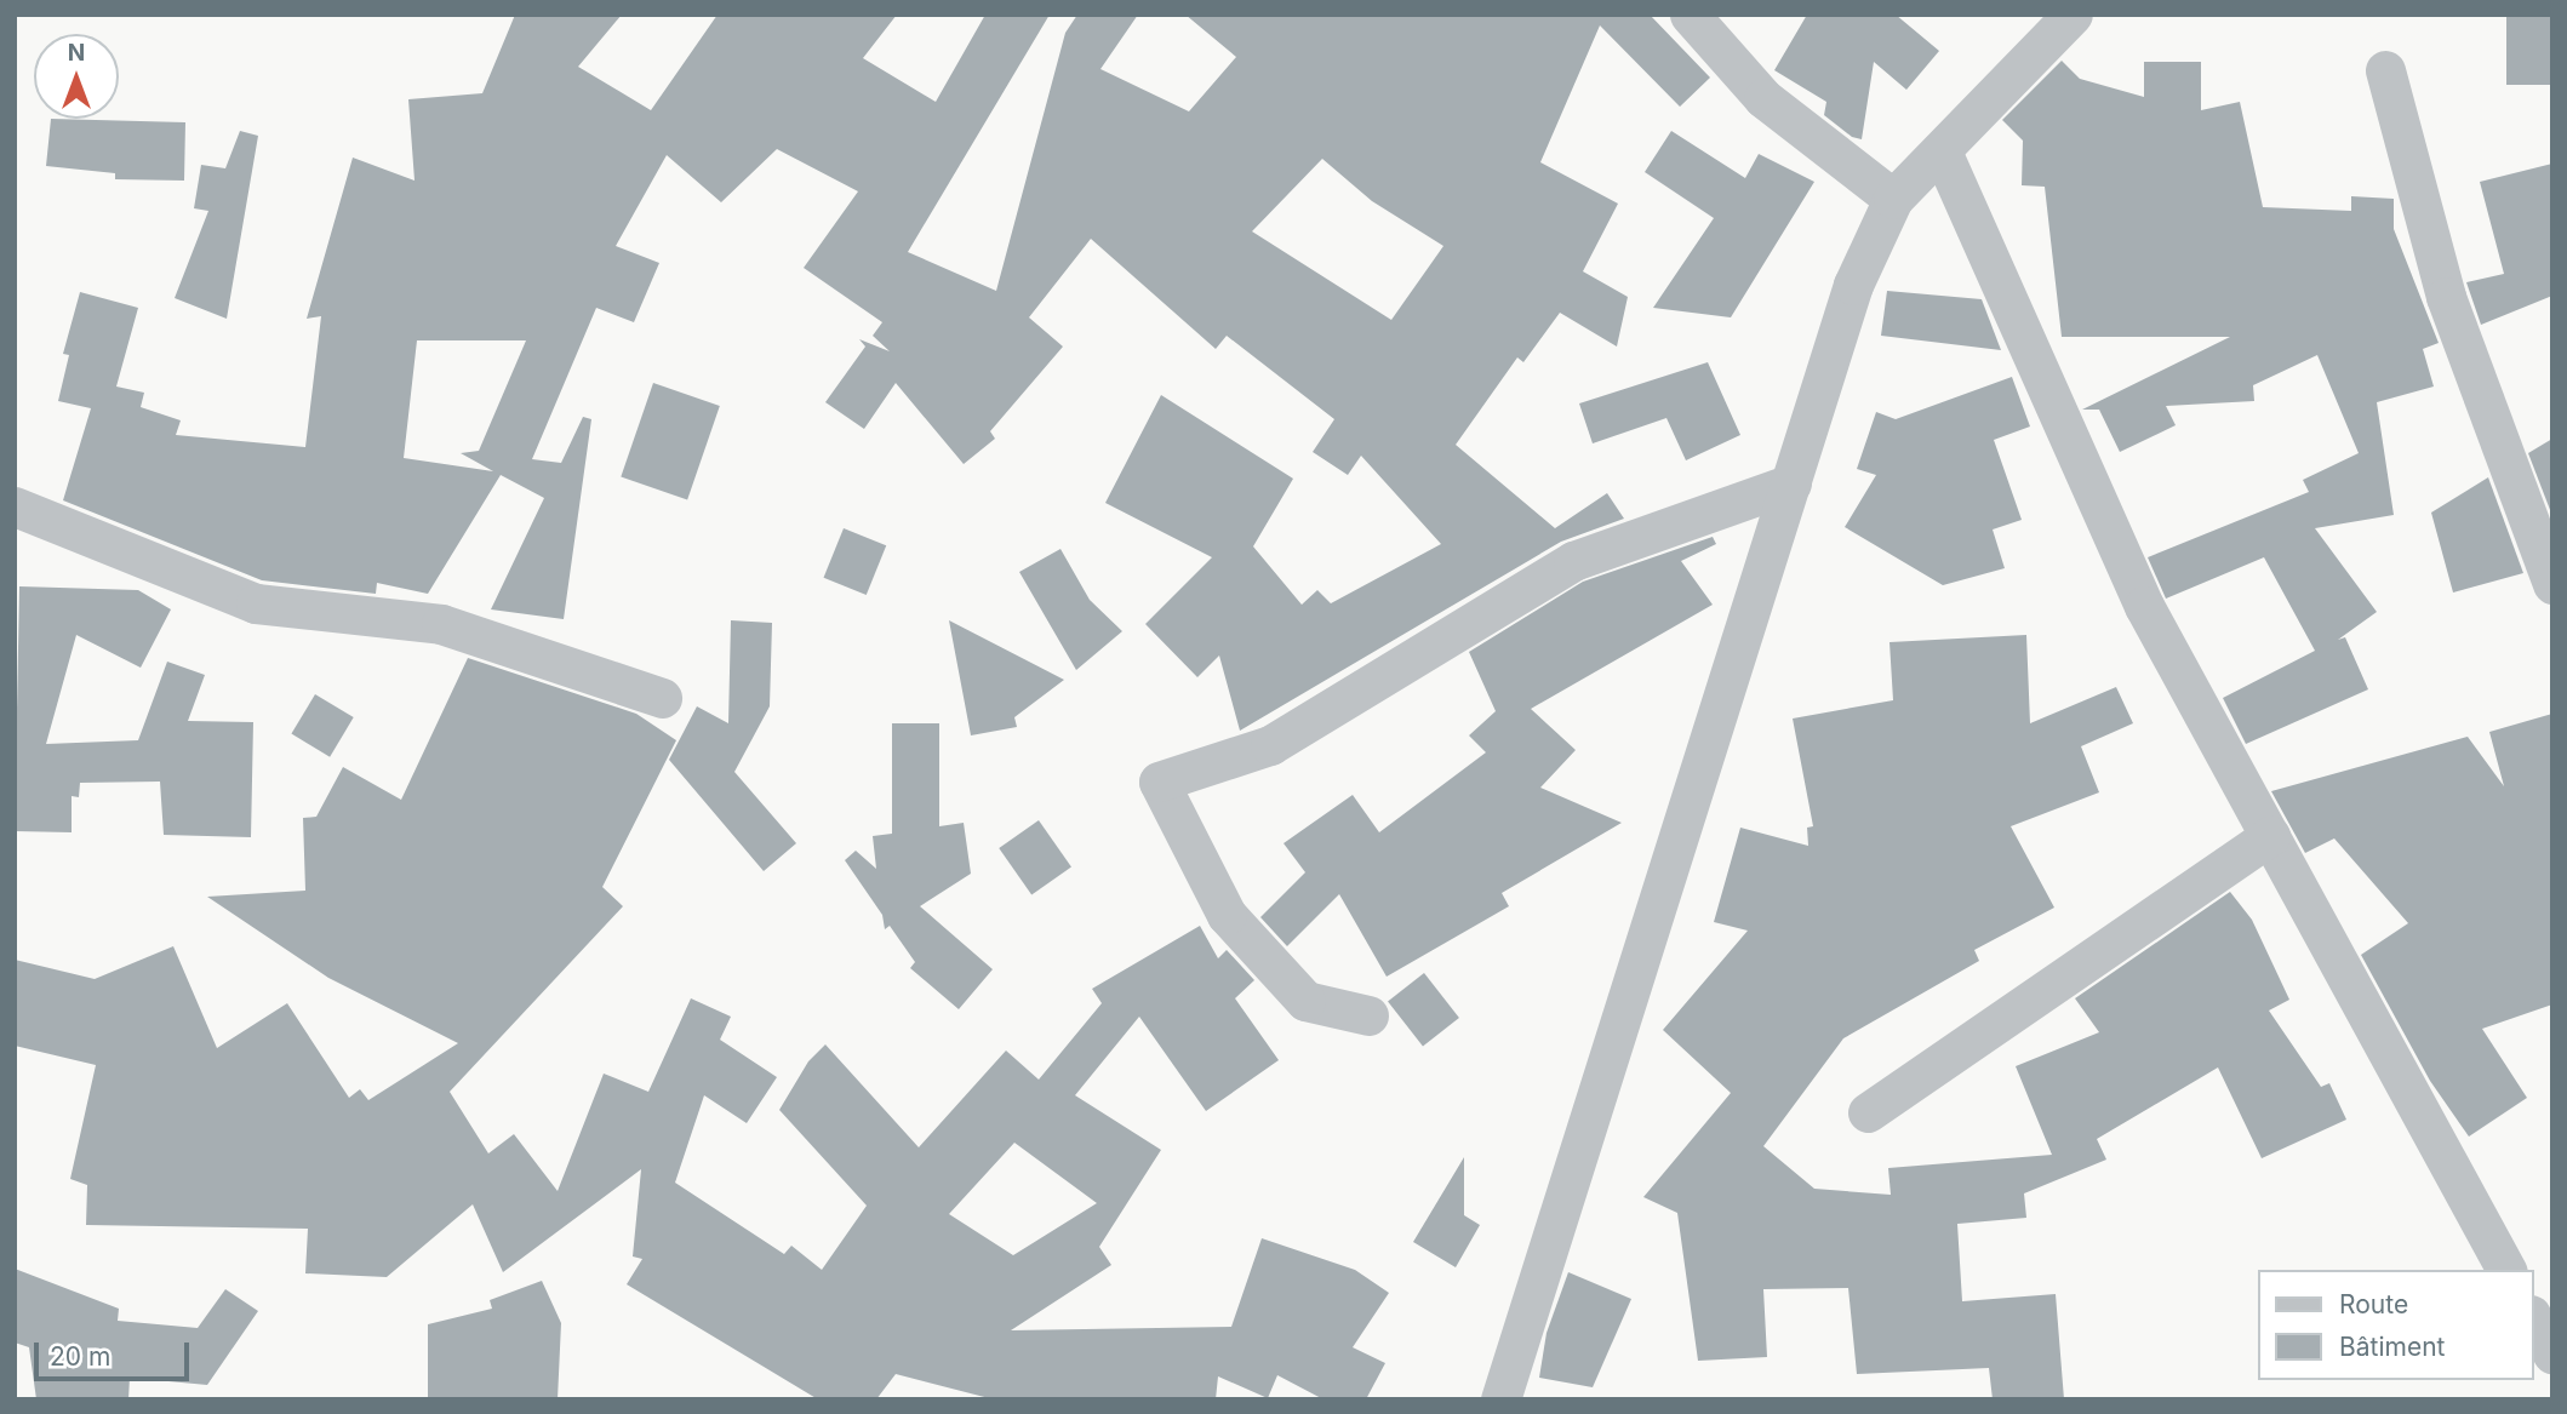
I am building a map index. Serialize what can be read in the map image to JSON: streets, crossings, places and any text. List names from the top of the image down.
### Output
{
  "legend": ["Route", "Bâtiment"],
  "scale_bar": "20 m",
  "north": "top"
}
